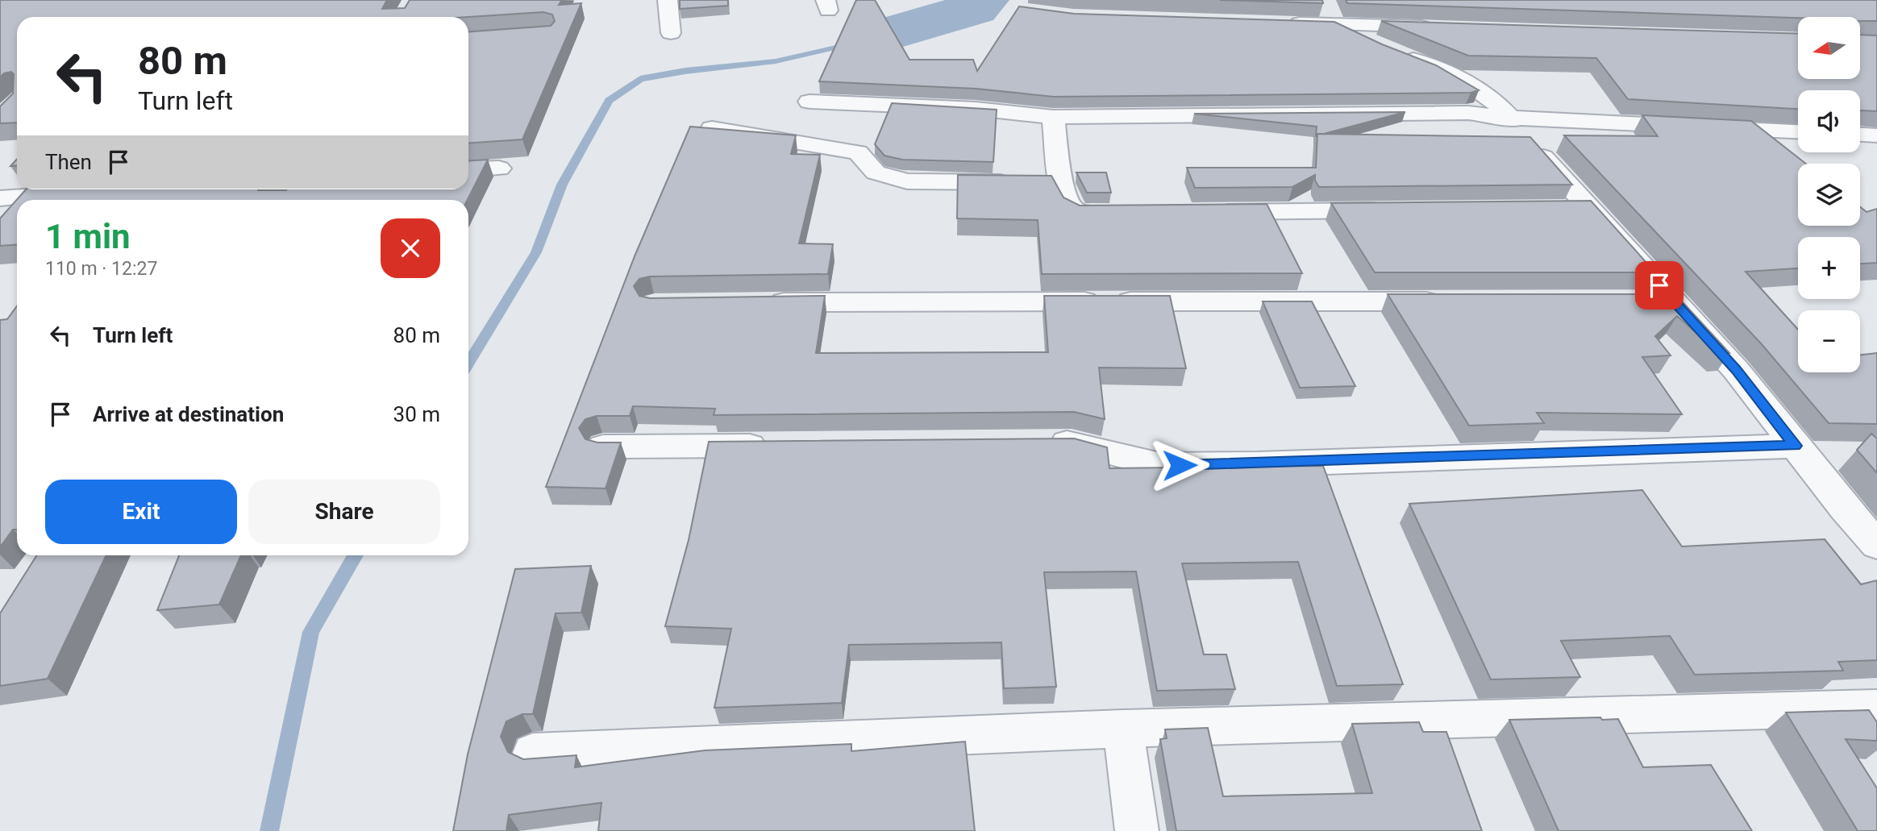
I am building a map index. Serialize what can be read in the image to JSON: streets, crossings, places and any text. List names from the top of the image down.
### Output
{
  "north": "left",
  "page": {
    "map_buttons": ["+", "−"],
    "turn": ["80 m", "Turn left"],
    "then": "Then",
    "heading": ["1 min", "110 m · 12:27"],
    "list": [
      {
        "name": "Turn left",
        "value": "80 m"
      },
      {
        "name": "Arrive at destination",
        "value": "30 m"
      }
    ],
    "buttons": ["Exit", "Share"]
  }
}
